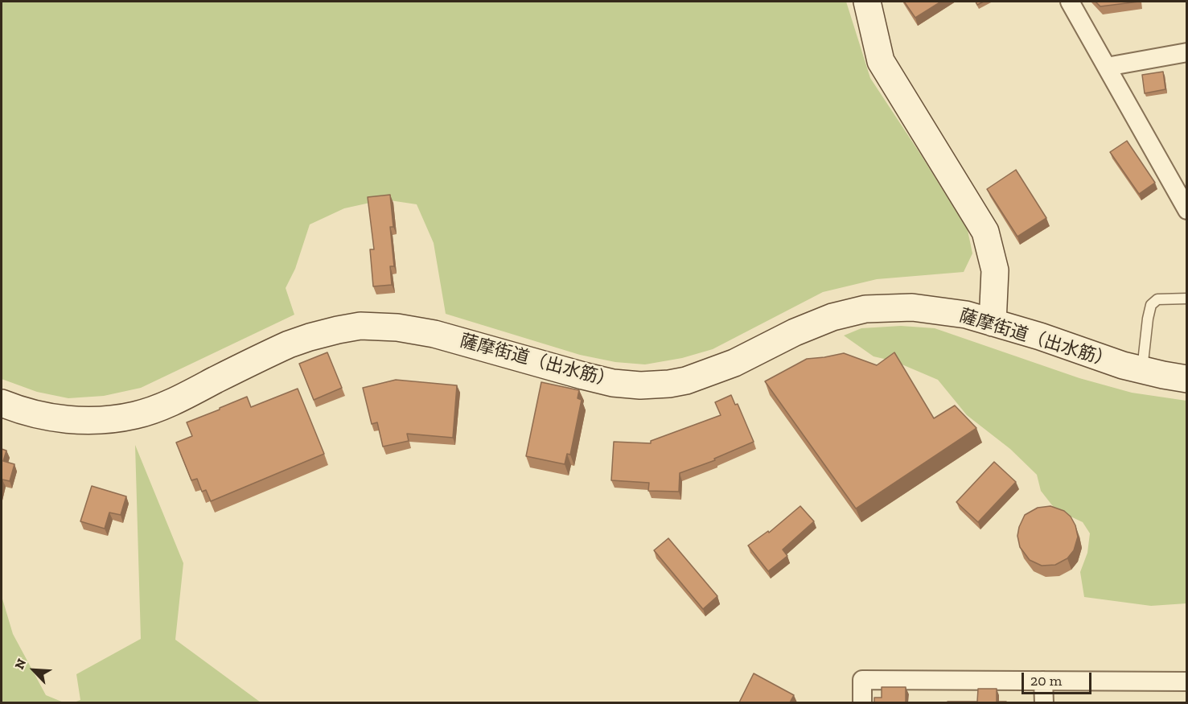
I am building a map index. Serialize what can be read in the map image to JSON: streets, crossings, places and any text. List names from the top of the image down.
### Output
{
  "streets": {
    "street": ["薩摩街道（出水筋）"]
  },
  "scale_bar": "20 m",
  "north": "top left"
}
